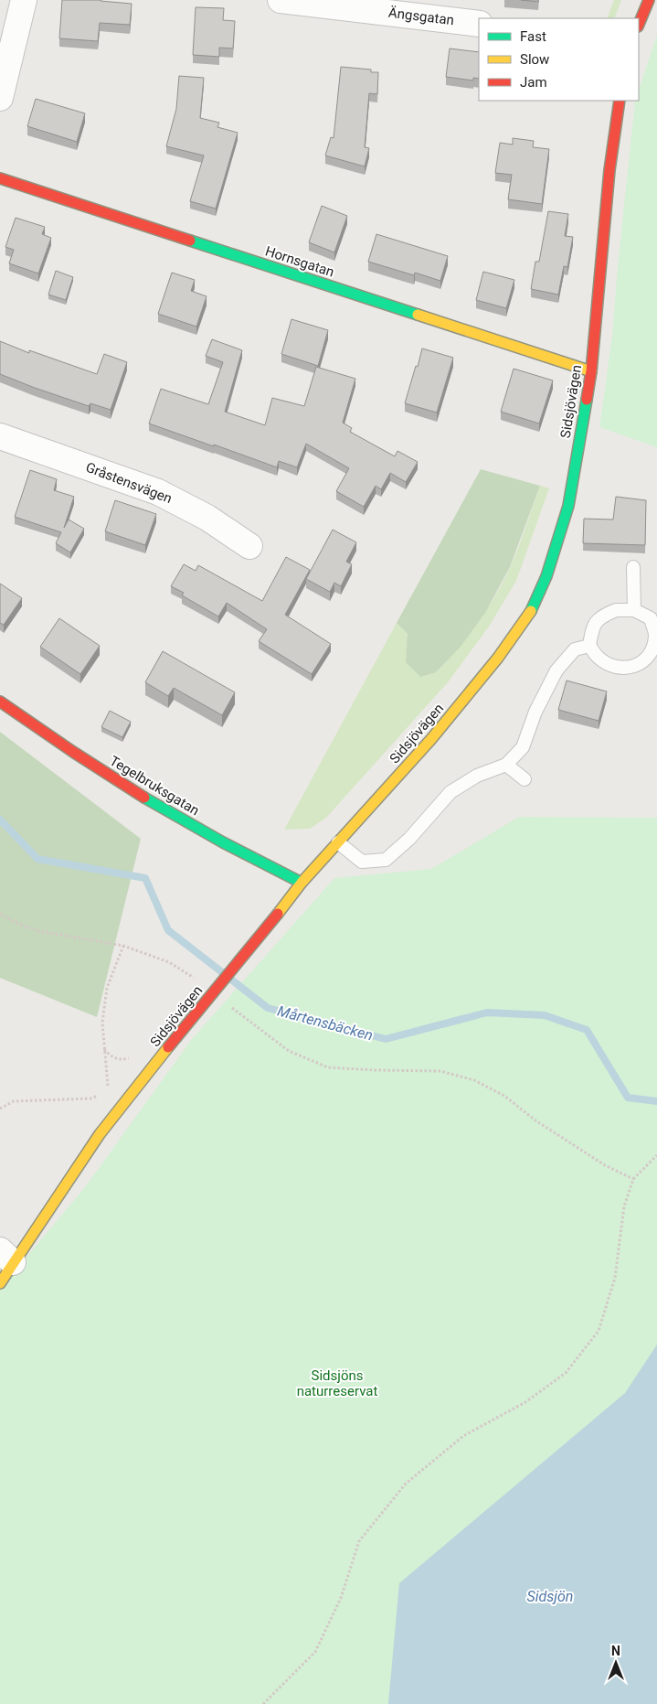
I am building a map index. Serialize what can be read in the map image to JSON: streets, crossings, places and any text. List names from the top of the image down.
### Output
{
  "streets": {
    "main road": ["Hornsgatan", "Sidsjövägen", "Tegelbruksgatan"],
    "street": ["Ängsgatan", "Gråstensvägen"]
  },
  "crossings": [
    ["Hornsgatan", "Sidsjövägen"],
    ["Sidsjövägen", "Tegelbruksgatan"]
  ],
  "water": ["Mårtensbäcken", "Sidsjön"],
  "parks": ["Sidsjöns naturreservat"],
  "legend": ["Fast", "Slow", "Jam"],
  "north": "top"
}
